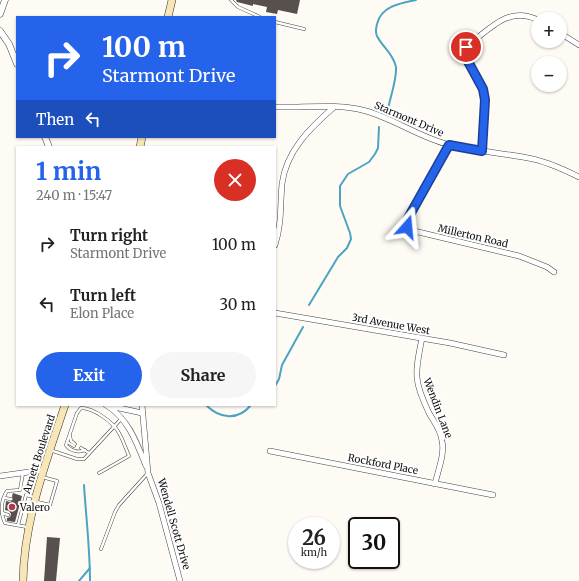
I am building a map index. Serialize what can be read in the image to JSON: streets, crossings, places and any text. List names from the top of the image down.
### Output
{
  "streets": {
    "main road": ["Arnett Boulevard"],
    "street": [
      "Starmont Drive",
      "Millerton Road",
      "3rd Avenue West",
      "Wendin Lane",
      "Rockford Place",
      "Wendell Scott Drive"
    ]
  },
  "crossings": [
    ["Starmont Drive", "Millerton Road"],
    ["3rd Avenue West", "Wendin Lane"],
    ["Wendin Lane", "Rockford Place"]
  ],
  "places": ["Valero"],
  "page": {
    "map_buttons": ["+", "−"],
    "turn": ["100 m", "Starmont Drive"],
    "then": "Then",
    "heading": ["1 min", "240 m · 15:47"],
    "list": [
      {
        "name": "Turn right",
        "note": "Starmont Drive",
        "value": "100 m"
      },
      {
        "name": "Turn left",
        "note": "Elon Place",
        "value": "30 m"
      }
    ],
    "buttons": ["Exit", "Share"],
    "speed": "26 km/h",
    "limit": "30"
  }
}
